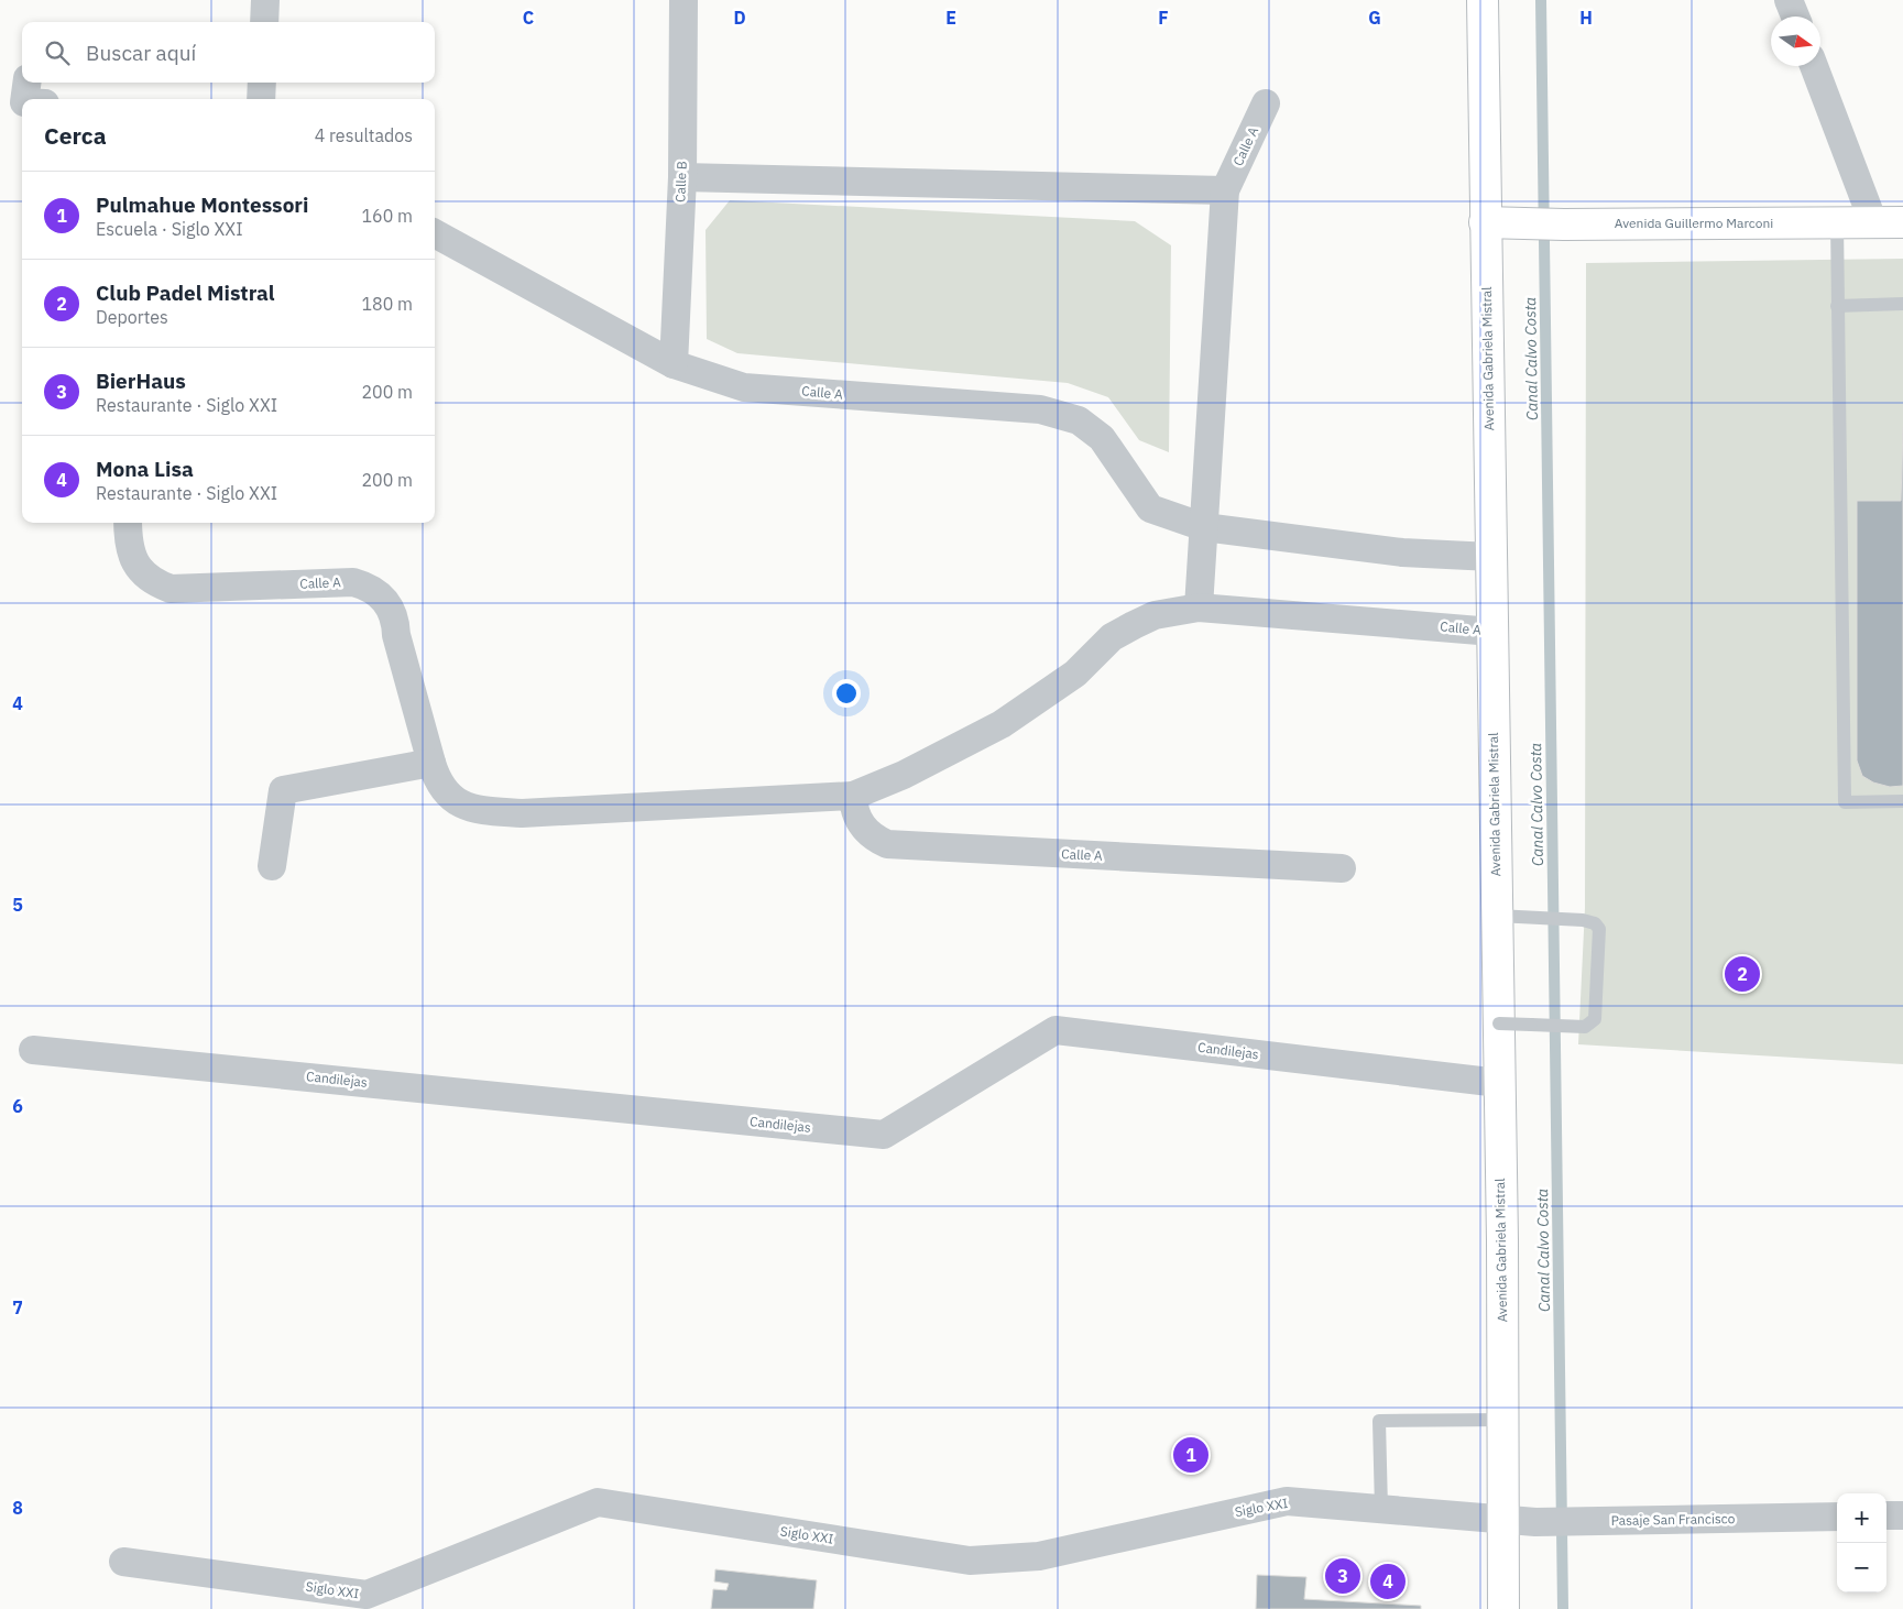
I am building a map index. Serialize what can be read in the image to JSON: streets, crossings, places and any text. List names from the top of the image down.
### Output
{
  "streets": {
    "main road": ["Avenida Guillermo Marconi", "Avenida Gabriela Mistral"],
    "street": [
      "Calle A",
      "Calle B",
      "Candilejas",
      "Siglo XXI",
      "Pasaje San Francisco"
    ]
  },
  "crossings": [
    ["Calle A", "Calle B"],
    ["Calle A", "Avenida Gabriela Mistral"],
    ["Avenida Guillermo Marconi", "Avenida Gabriela Mistral"],
    ["Avenida Gabriela Mistral", "Candilejas"],
    ["Avenida Gabriela Mistral", "Siglo XXI"],
    ["Avenida Gabriela Mistral", "Pasaje San Francisco"],
    ["Siglo XXI", "Pasaje San Francisco"]
  ],
  "water": ["Canal Calvo Costa"],
  "north": "right",
  "page": {
    "search": "Buscar aquí",
    "heading": ["Cerca", "4 resultados"],
    "list": [
      {
        "mark": "1",
        "name": "Pulmahue Montessori",
        "note": "Escuela · Siglo XXI",
        "value": "160 m"
      },
      {
        "mark": "2",
        "name": "Club Padel Mistral",
        "note": "Deportes",
        "value": "180 m"
      },
      {
        "mark": "3",
        "name": "BierHaus",
        "note": "Restaurante · Siglo XXI",
        "value": "200 m"
      },
      {
        "mark": "4",
        "name": "Mona Lisa",
        "note": "Restaurante · Siglo XXI",
        "value": "200 m"
      }
    ],
    "pins": [
      "2",
      "1",
      "3",
      "4"
    ],
    "map_buttons": ["+", "−"]
  },
  "grid": {
    "columns": [
      "C",
      "D",
      "E",
      "F",
      "G",
      "H"
    ],
    "rows": [
      "4",
      "5",
      "6",
      "7",
      "8"
    ]
  }
}
